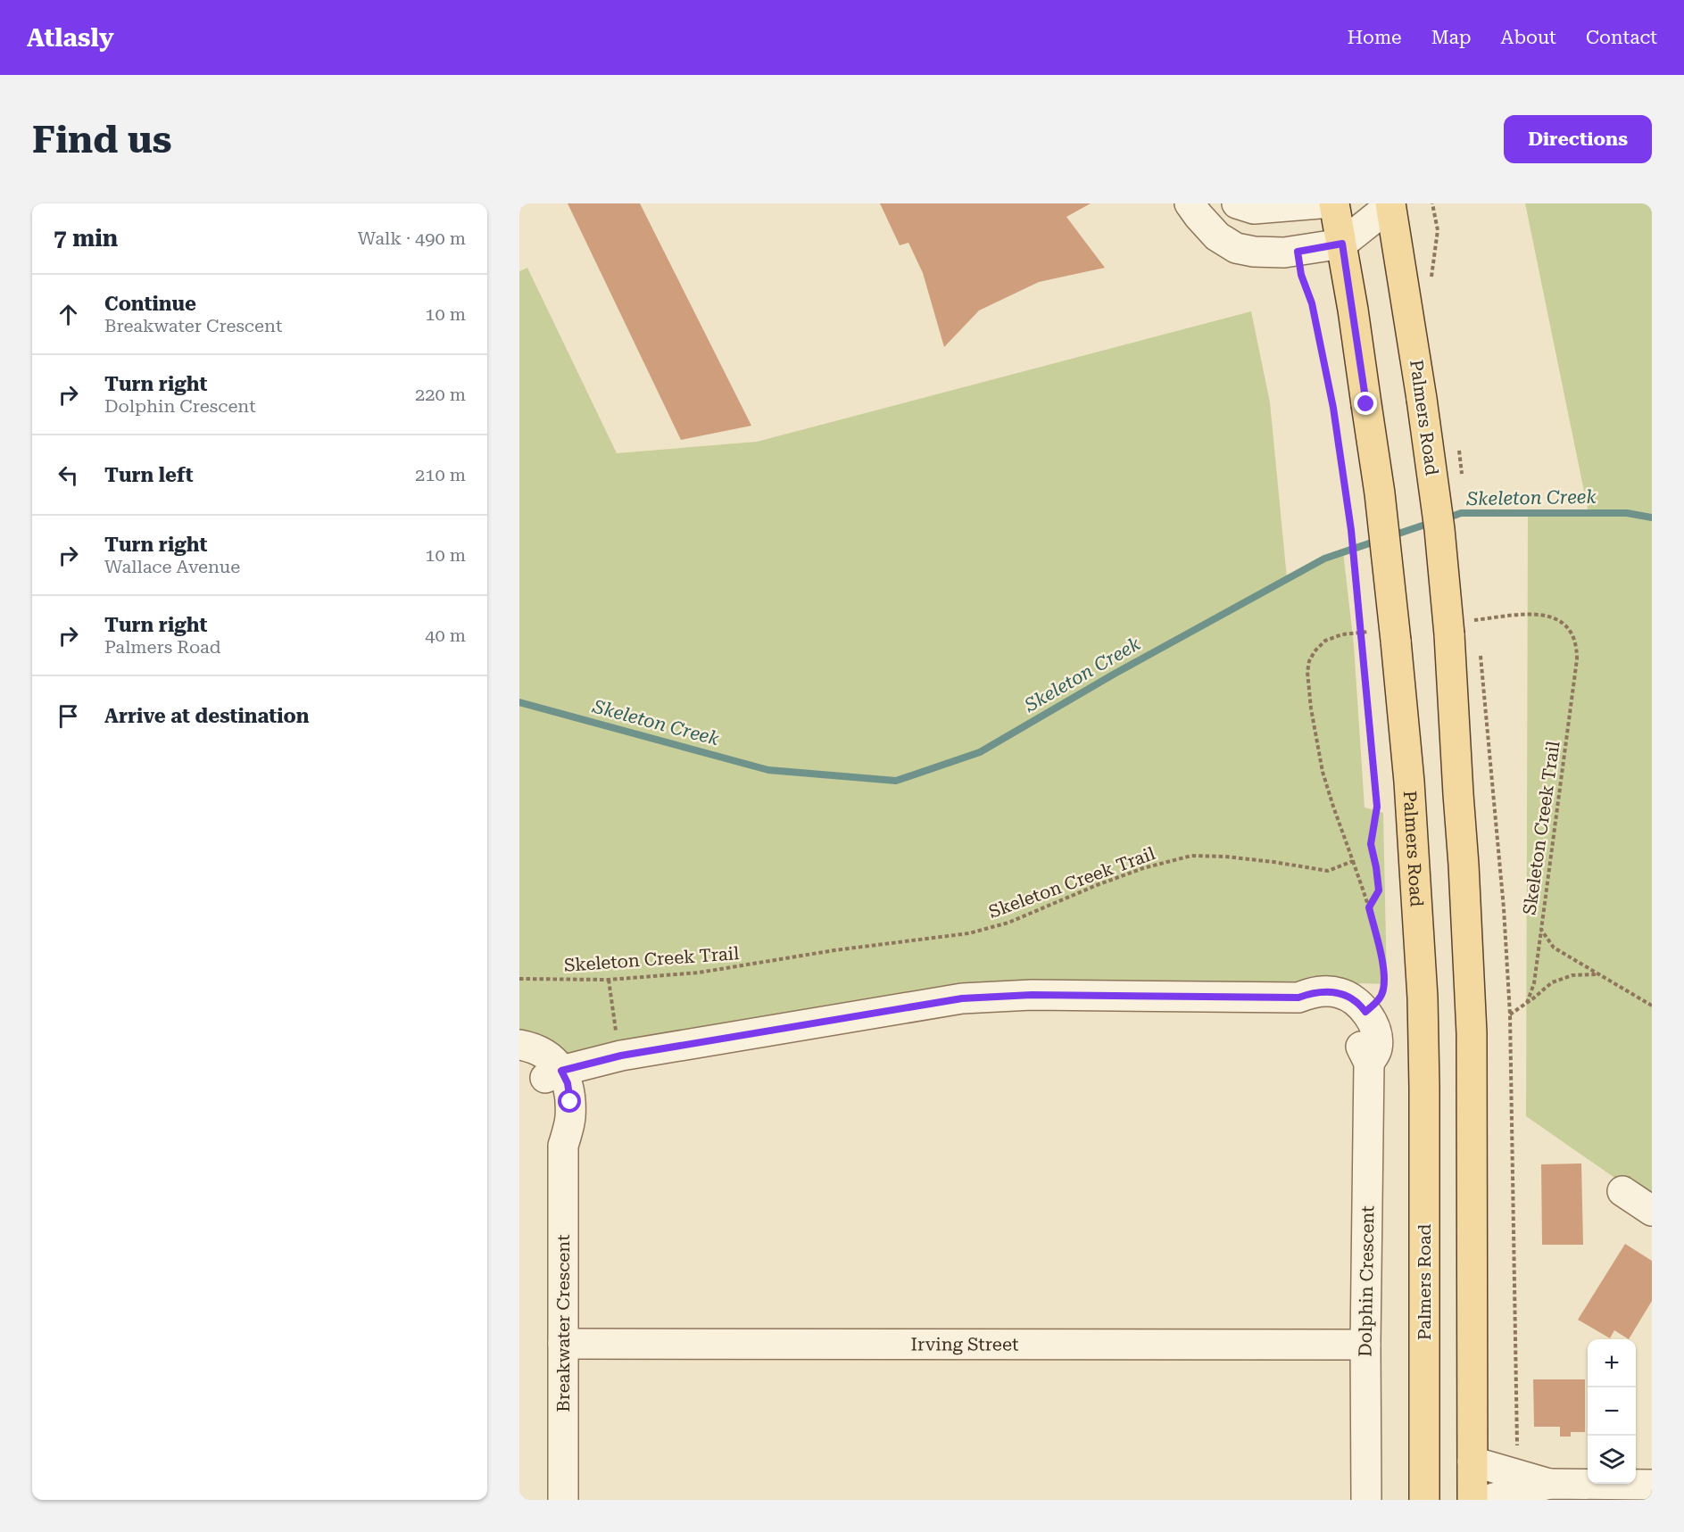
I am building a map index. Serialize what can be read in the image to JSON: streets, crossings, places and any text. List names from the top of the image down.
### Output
{
  "streets": {
    "main road": ["Palmers Road"],
    "street": ["Dolphin Crescent", "Breakwater Crescent", "Irving Street"],
    "path": ["Skeleton Creek Trail"]
  },
  "crossings": [
    ["Dolphin Crescent", "Breakwater Crescent"],
    ["Dolphin Crescent", "Irving Street"],
    ["Breakwater Crescent", "Irving Street"]
  ],
  "water": ["Skeleton Creek"],
  "page": {
    "header": "Atlasly",
    "nav": [
      "Home",
      "Map",
      "About",
      "Contact"
    ],
    "buttons": "Directions",
    "title": "Find us",
    "heading": ["7 min", "Walk · 490 m"],
    "list": [
      ["Continue", "Breakwater Crescent", "10 m"],
      ["Turn right", "Dolphin Crescent", "220 m"],
      ["Turn left", "210 m"],
      ["Turn right", "Wallace Avenue", "10 m"],
      ["Turn right", "Palmers Road", "40 m"],
      "Arrive at destination"
    ],
    "map_buttons": ["+", "−"]
  }
}
